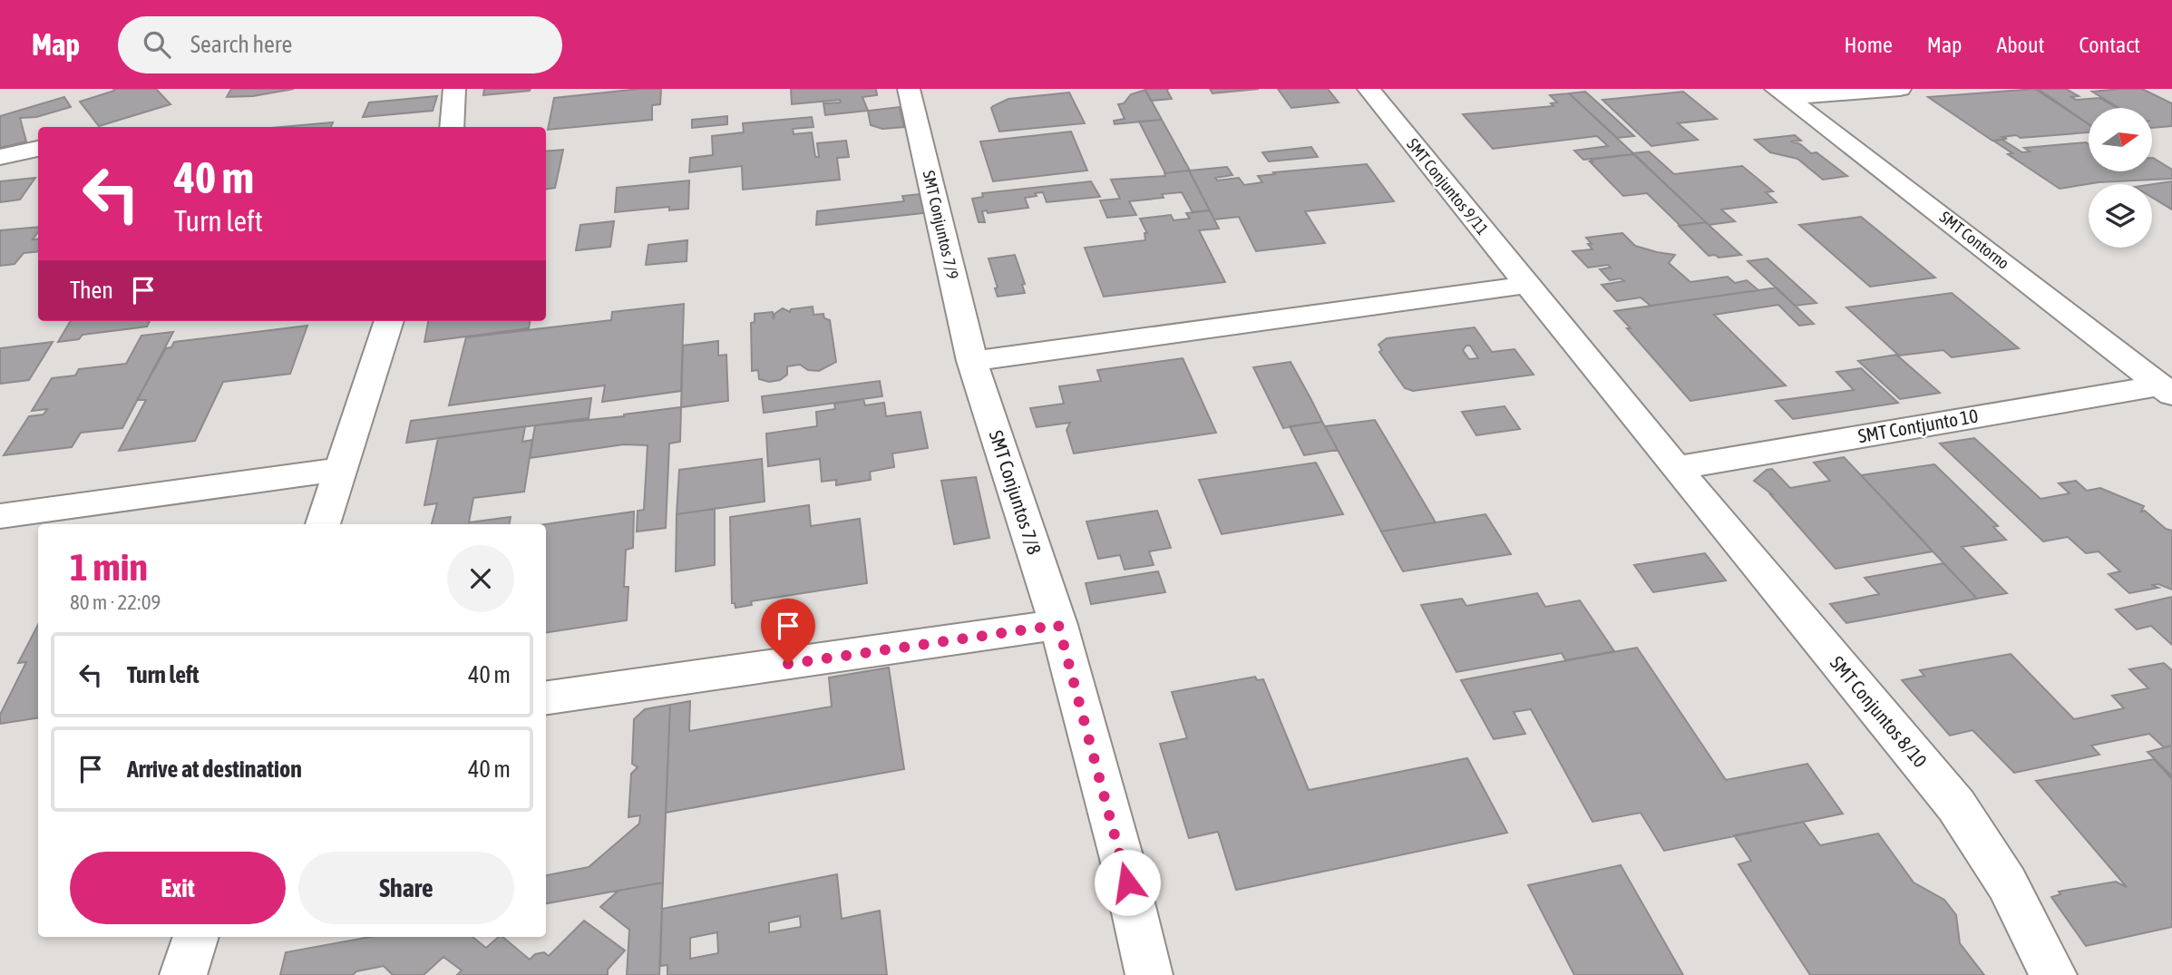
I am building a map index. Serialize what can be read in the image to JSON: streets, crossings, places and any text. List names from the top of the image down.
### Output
{
  "streets": {
    "street": [
      "SMT Conjuntos 9/11",
      "SMT Conjuntos 7/9",
      "SMT Contorno",
      "SMT Contjunto 10",
      "SMT Conjuntos 7/8",
      "SMT Conjuntos 8/10"
    ]
  },
  "crossings": [
    ["SMT Conjuntos 9/11", "SMT Contjunto 10"],
    ["SMT Conjuntos 9/11", "SMT Conjuntos 8/10"],
    ["SMT Conjuntos 7/9", "SMT Conjuntos 7/8"],
    ["SMT Contorno", "SMT Contjunto 10"],
    ["SMT Contjunto 10", "SMT Conjuntos 8/10"]
  ],
  "north": "right",
  "page": {
    "header": "Map",
    "search": "Search here",
    "nav": [
      "Home",
      "Map",
      "About",
      "Contact"
    ],
    "turn": ["40 m", "Turn left"],
    "then": "Then",
    "heading": ["1 min", "80 m · 22:09"],
    "list": [
      {
        "name": "Turn left",
        "value": "40 m"
      },
      {
        "name": "Arrive at destination",
        "value": "40 m"
      }
    ],
    "buttons": ["Exit", "Share"]
  }
}
